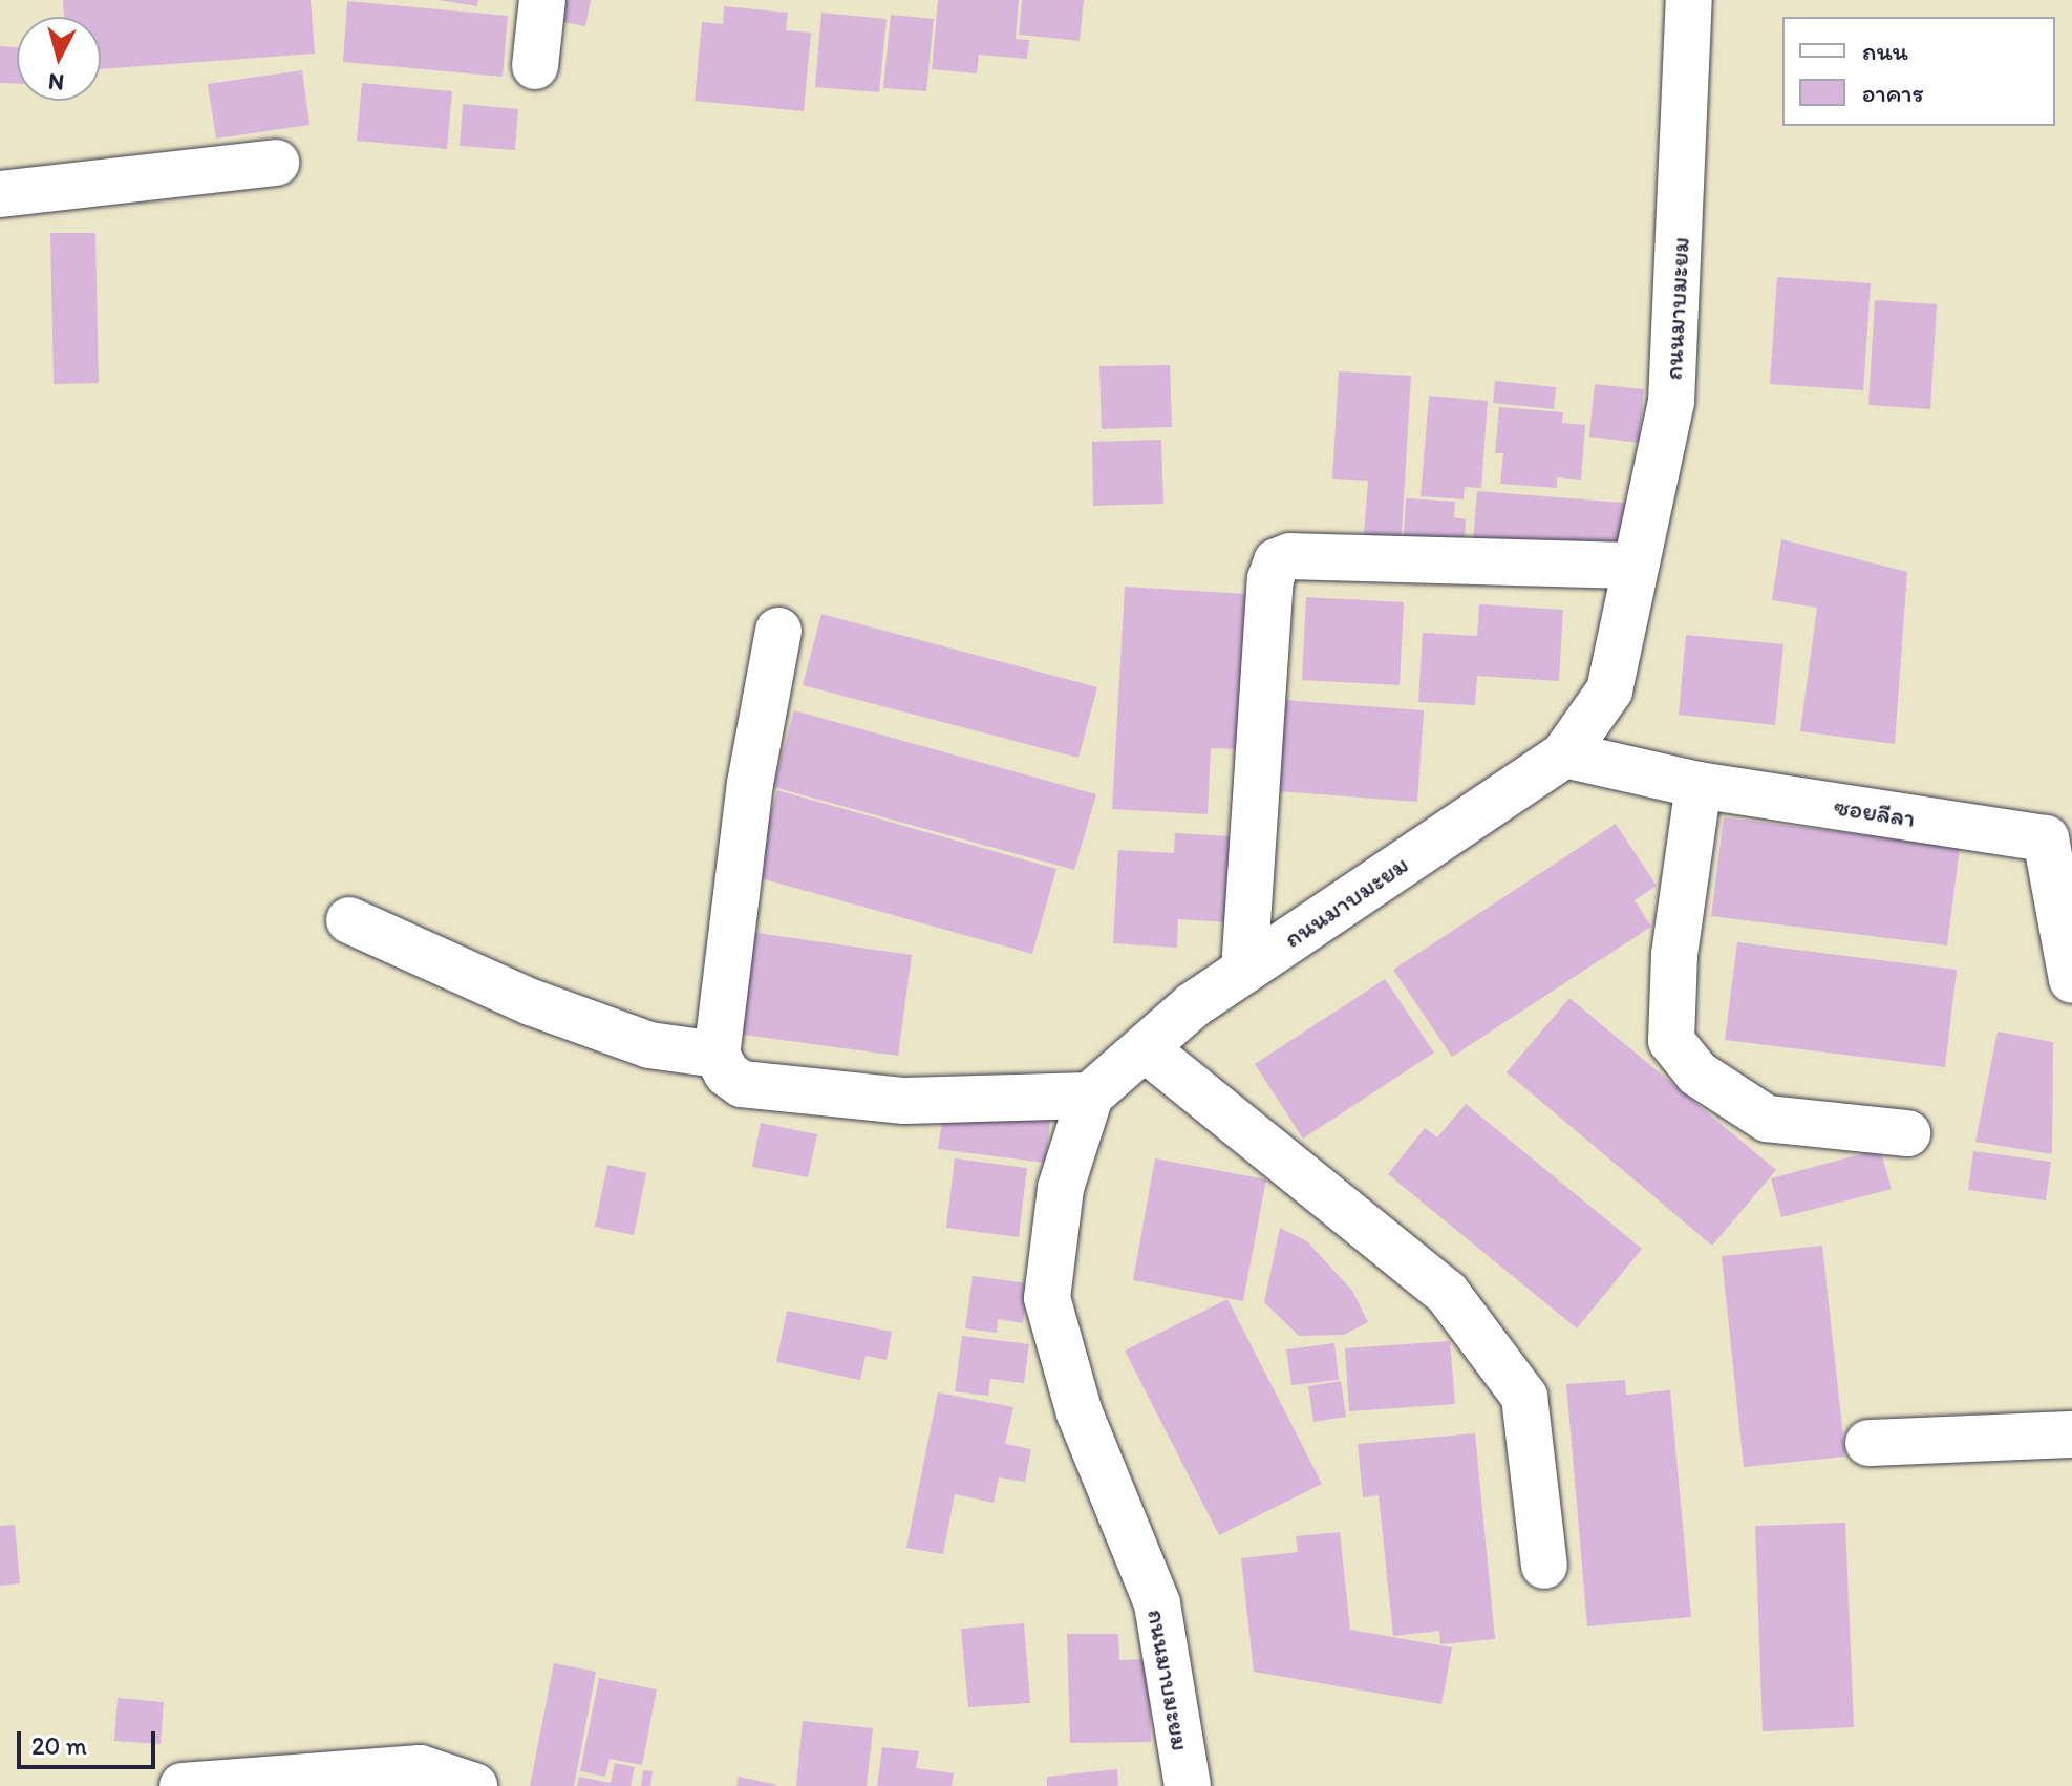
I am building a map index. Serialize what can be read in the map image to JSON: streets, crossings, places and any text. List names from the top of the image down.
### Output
{
  "streets": {
    "street": ["ถนนมาบมะยม", "ซอยลีลา"]
  },
  "crossings": [
    ["ถนนมาบมะยม", "ซอยลีลา"]
  ],
  "legend": ["ถนน", "อาคาร"],
  "scale_bar": "20 m",
  "north": "bottom"
}
